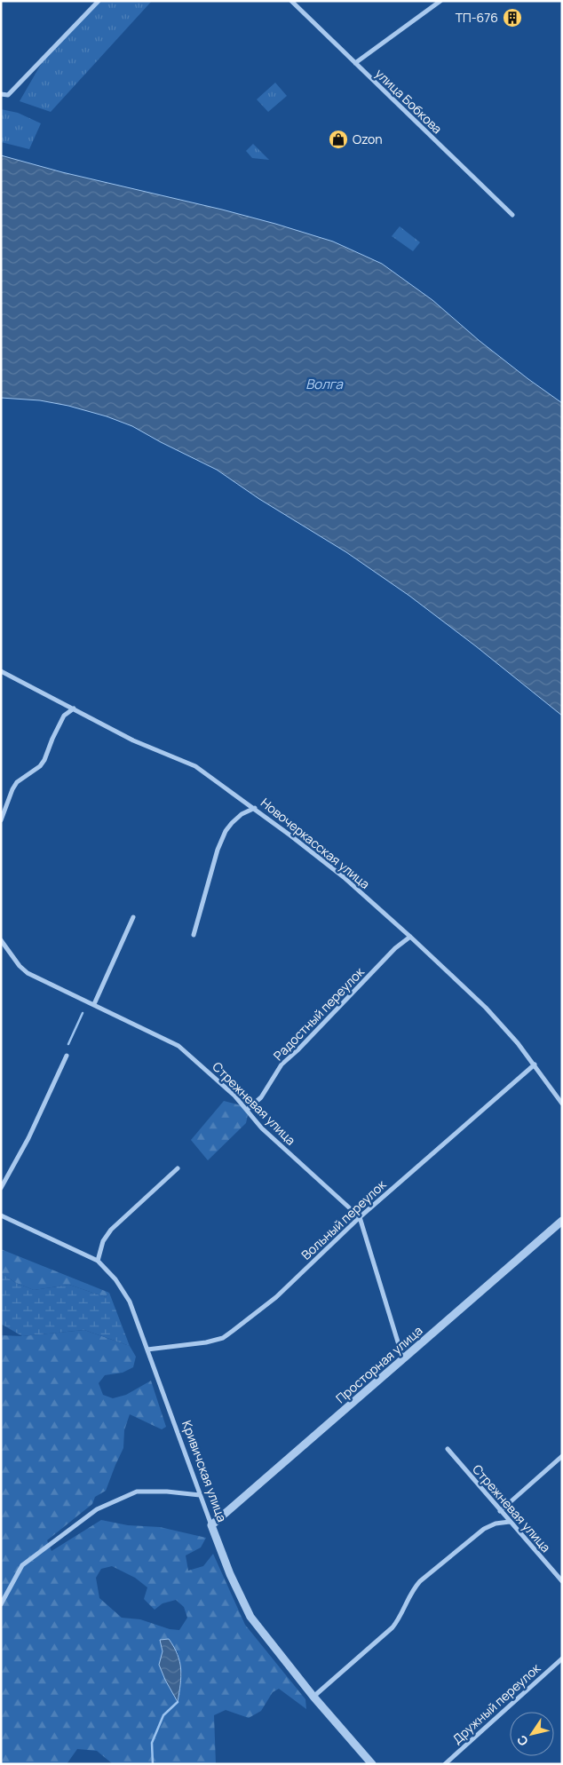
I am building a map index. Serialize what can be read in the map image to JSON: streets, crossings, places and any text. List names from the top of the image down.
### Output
{
  "streets": {
    "street": [
      "улица Бобкова",
      "Новочеркасская улица",
      "Радостный переулок",
      "Стрежневая улица",
      "Вольный переулок",
      "Просторная улица",
      "Кривичская улица",
      "Дружный переулок"
    ]
  },
  "crossings": [
    ["Новочеркасская улица", "Радостный переулок"],
    ["Новочеркасская улица", "Вольный переулок"],
    ["Радостный переулок", "Стрежневая улица"],
    ["Стрежневая улица", "Вольный переулок"],
    ["Вольный переулок", "Кривичская улица"],
    ["Просторная улица", "Кривичская улица"]
  ],
  "water": ["Волга"],
  "places": {
    "building": ["ТП-676"],
    "shop": ["Ozon"]
  },
  "north": "bottom left"
}
